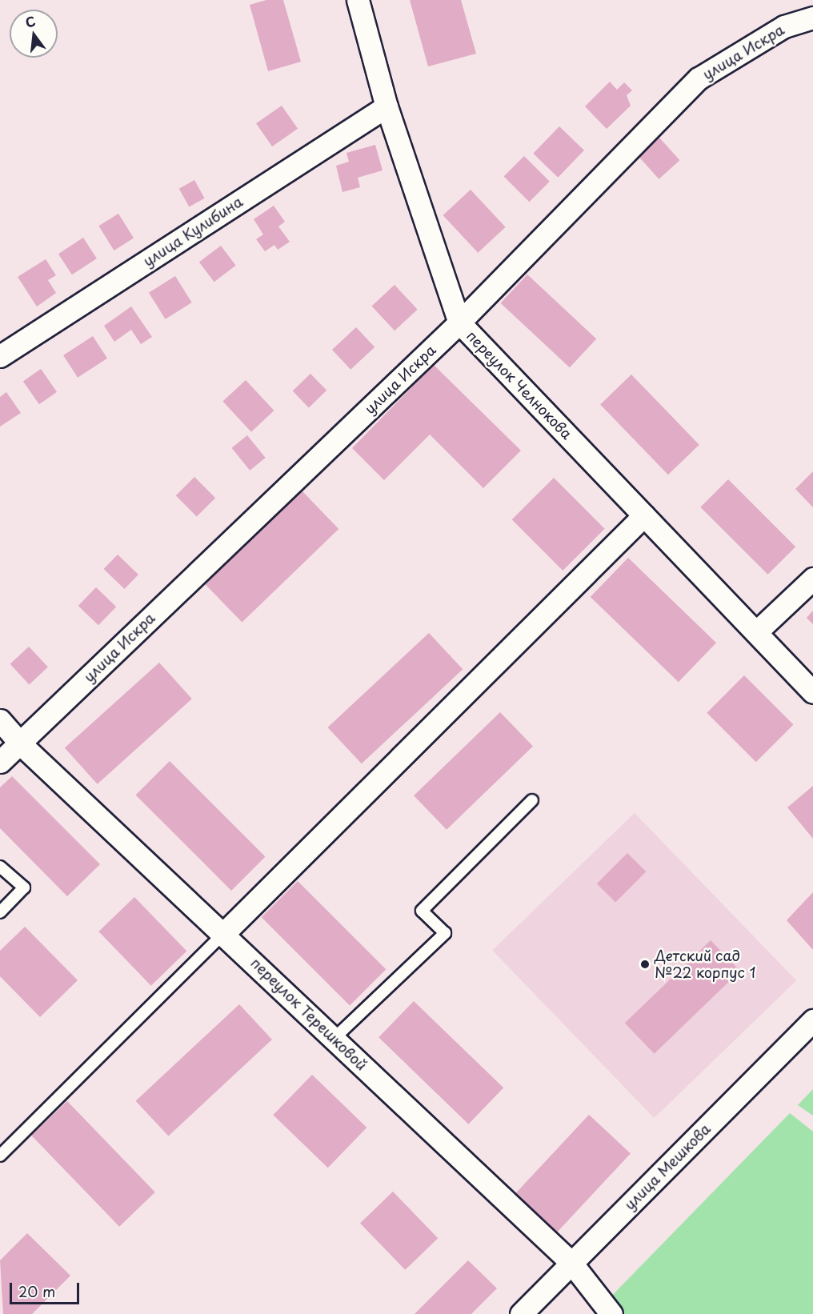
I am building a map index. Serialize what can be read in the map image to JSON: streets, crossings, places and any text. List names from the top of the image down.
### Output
{
  "streets": {
    "street": [
      "улица Искра",
      "улица Кулибина",
      "переулок Челнокова",
      "переулок Терешковой",
      "улица Мешкова"
    ]
  },
  "crossings": [
    ["улица Искра", "переулок Челнокова"],
    ["улица Искра", "переулок Терешковой"],
    ["улица Кулибина", "переулок Челнокова"],
    ["переулок Терешковой", "улица Мешкова"]
  ],
  "places": ["Детский сад №22 корпус 1"],
  "scale_bar": "20 m",
  "north": "top"
}
